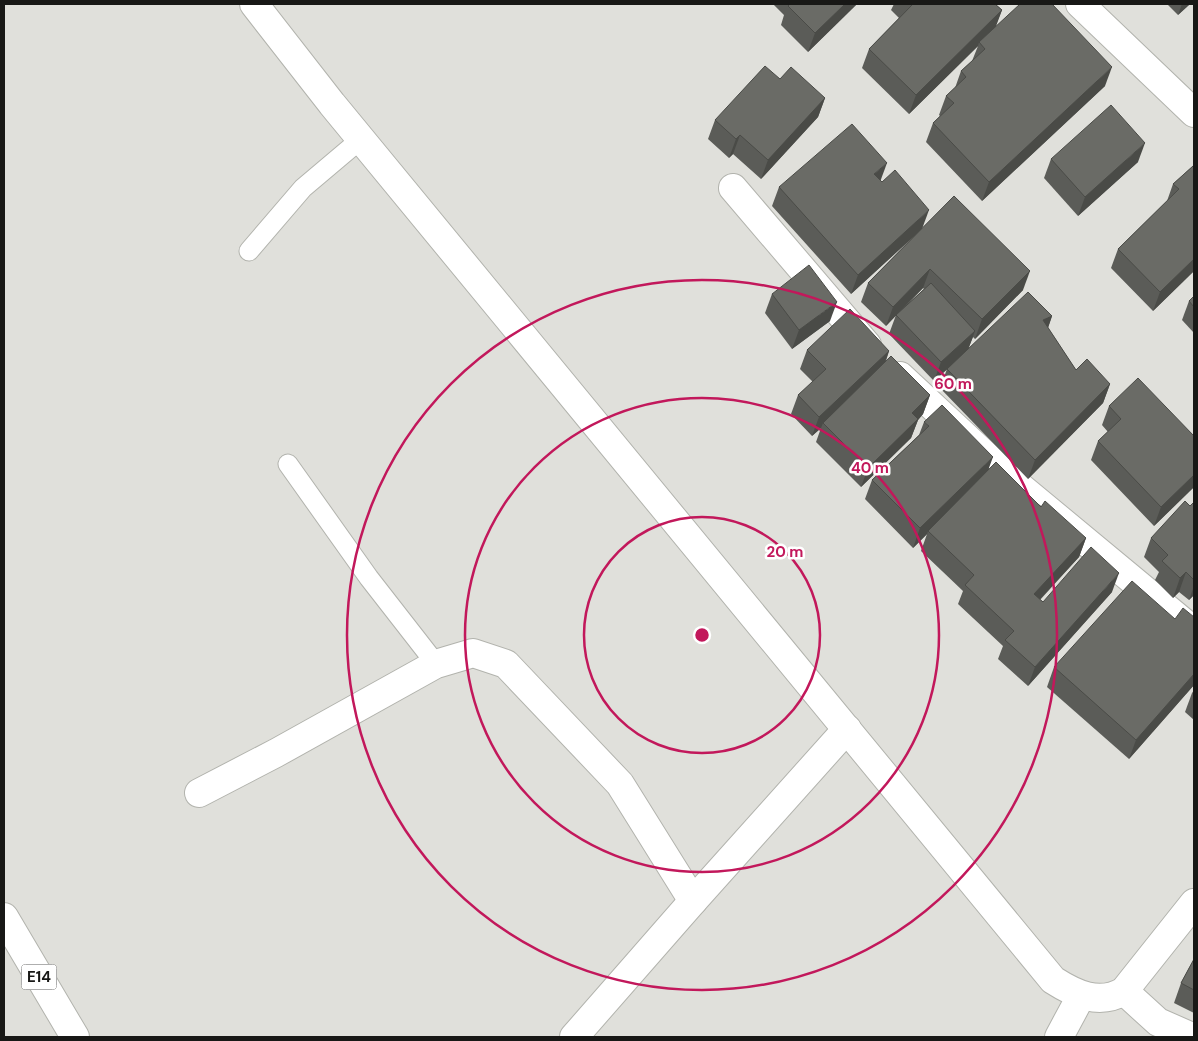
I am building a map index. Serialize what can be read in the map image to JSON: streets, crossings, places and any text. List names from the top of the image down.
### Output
{
  "streets": {
    "main road": ["E14"]
  },
  "rings": ["60 m", "40 m", "20 m"]
}
